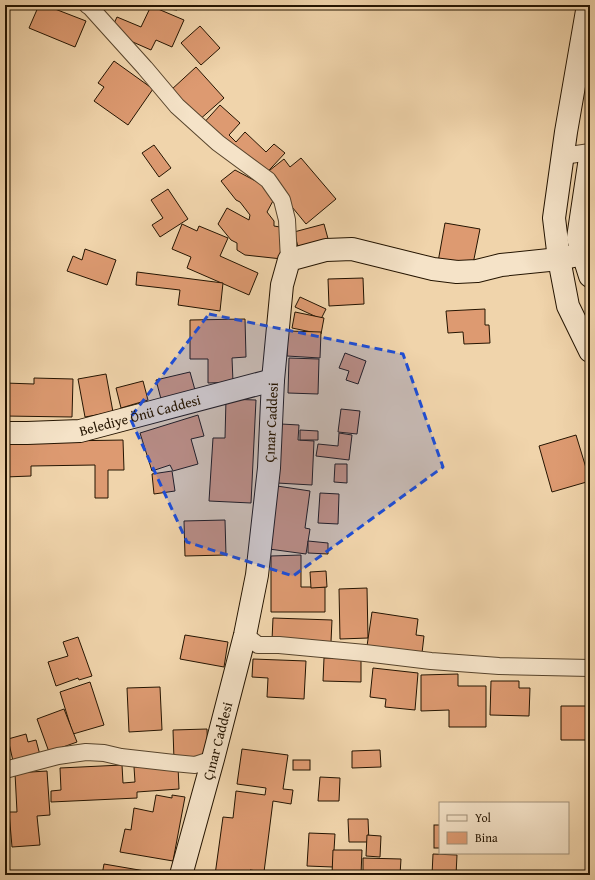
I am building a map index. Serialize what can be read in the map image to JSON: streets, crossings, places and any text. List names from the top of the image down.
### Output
{
  "streets": {
    "street": ["Belediye Önü Caddesi", "Çınar Caddesi"]
  },
  "crossings": [
    ["Belediye Önü Caddesi", "Çınar Caddesi"]
  ],
  "legend": ["Yol", "Bina"]
}
